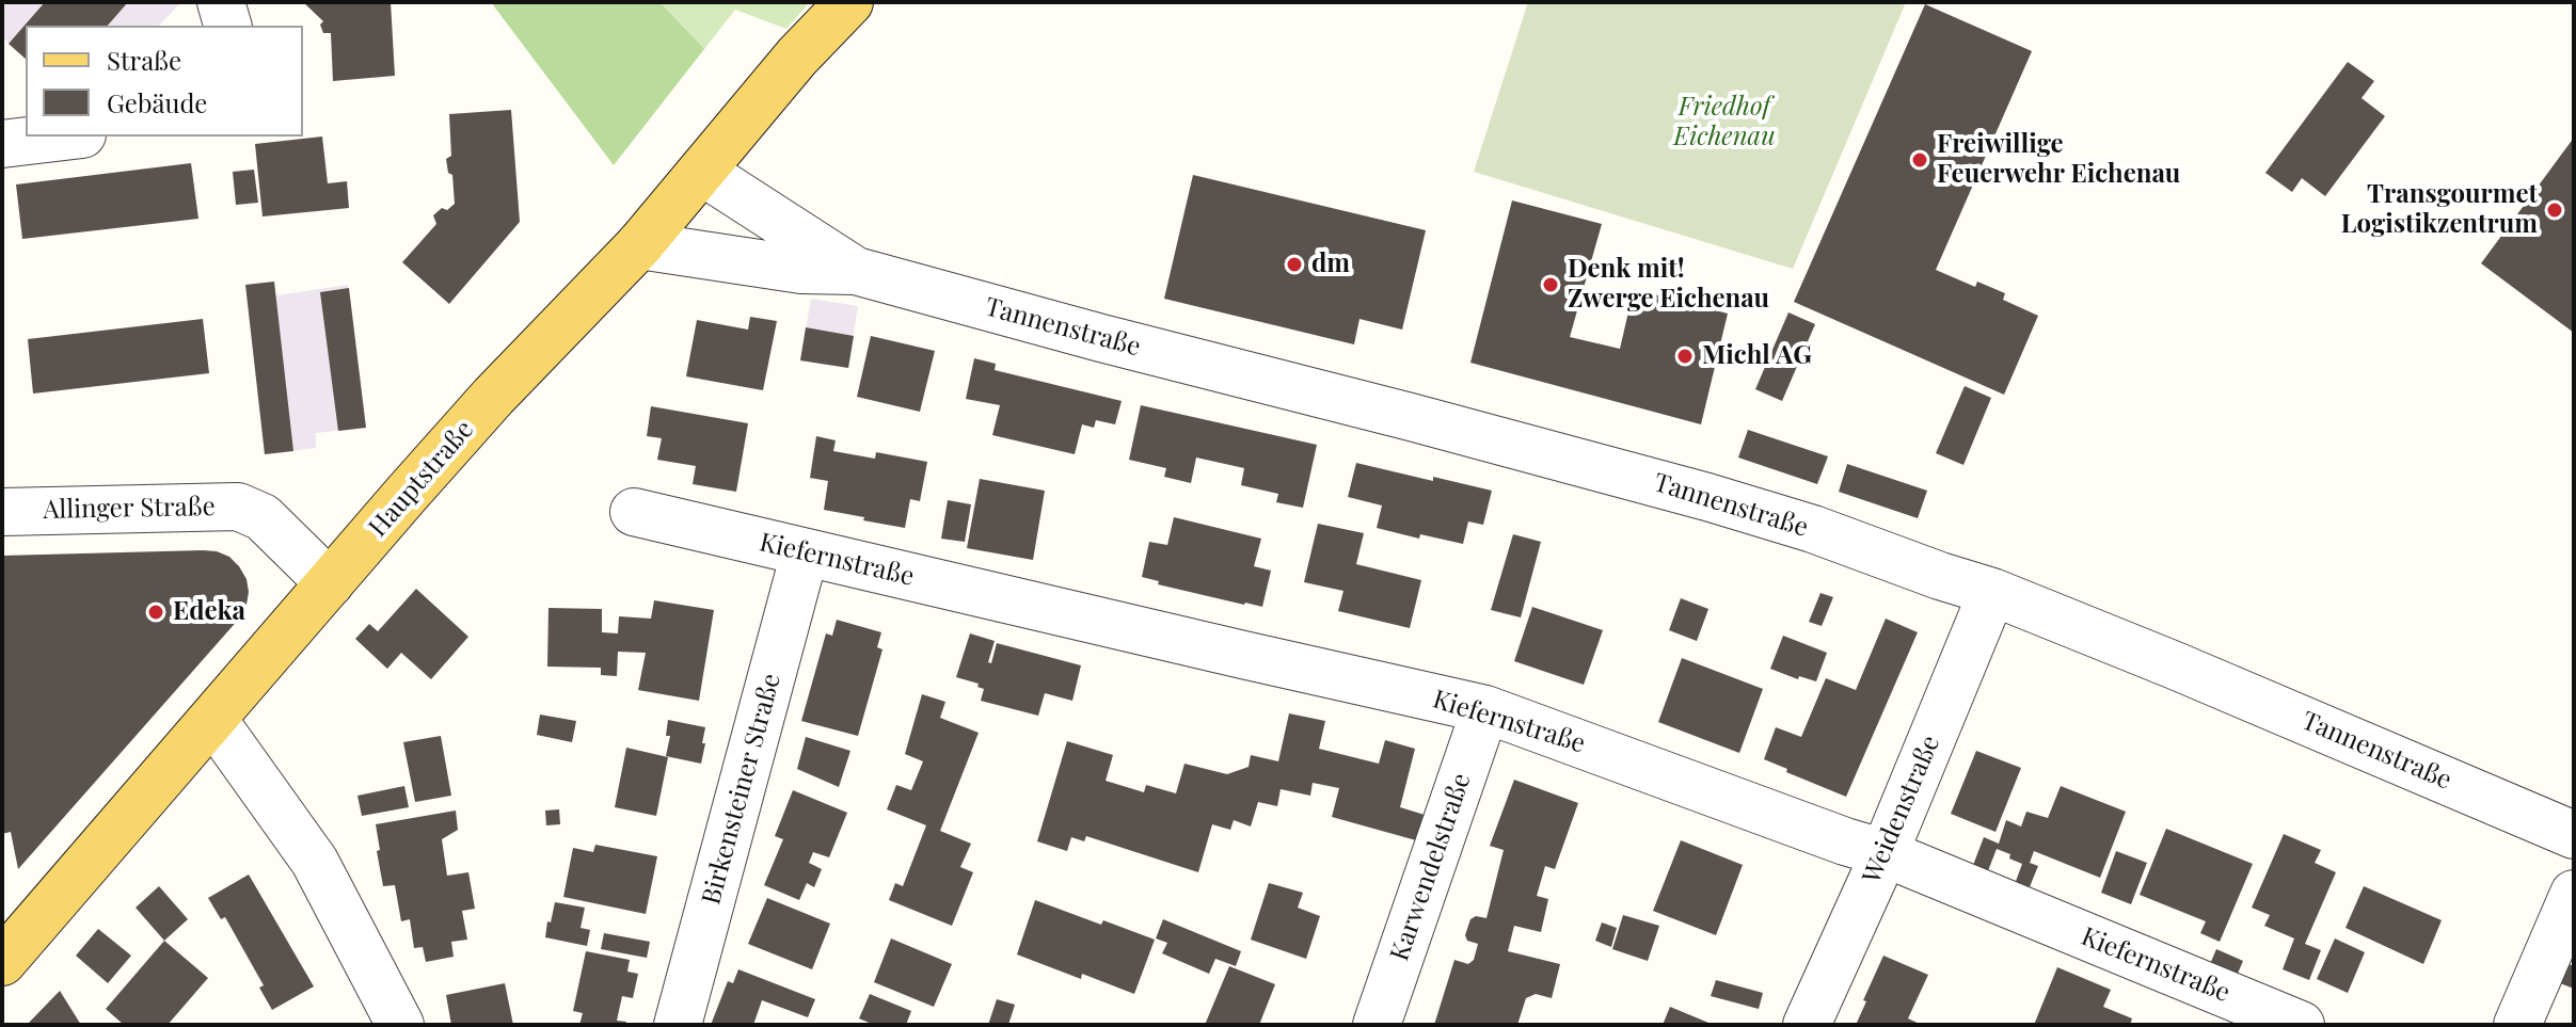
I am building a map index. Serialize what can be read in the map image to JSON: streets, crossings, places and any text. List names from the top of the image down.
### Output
{
  "streets": {
    "main road": ["Hauptstraße"],
    "street": [
      "Tannenstraße",
      "Allinger Straße",
      "Kiefernstraße",
      "Birkensteiner Straße",
      "Weidenstraße",
      "Karwendelstraße"
    ]
  },
  "crossings": [
    ["Tannenstraße", "Hauptstraße"],
    ["Tannenstraße", "Weidenstraße"],
    ["Hauptstraße", "Allinger Straße"],
    ["Kiefernstraße", "Birkensteiner Straße"],
    ["Kiefernstraße", "Weidenstraße"],
    ["Kiefernstraße", "Karwendelstraße"]
  ],
  "parks": ["Friedhof Eichenau"],
  "places": [
    "Freiwillige Feuerwehr Eichenau",
    "Transgourmet Logistikzentrum",
    "dm",
    "Denk mit! Zwerge Eichenau",
    "Michl AG",
    "Edeka"
  ],
  "legend": ["Straße", "Gebäude"]
}
